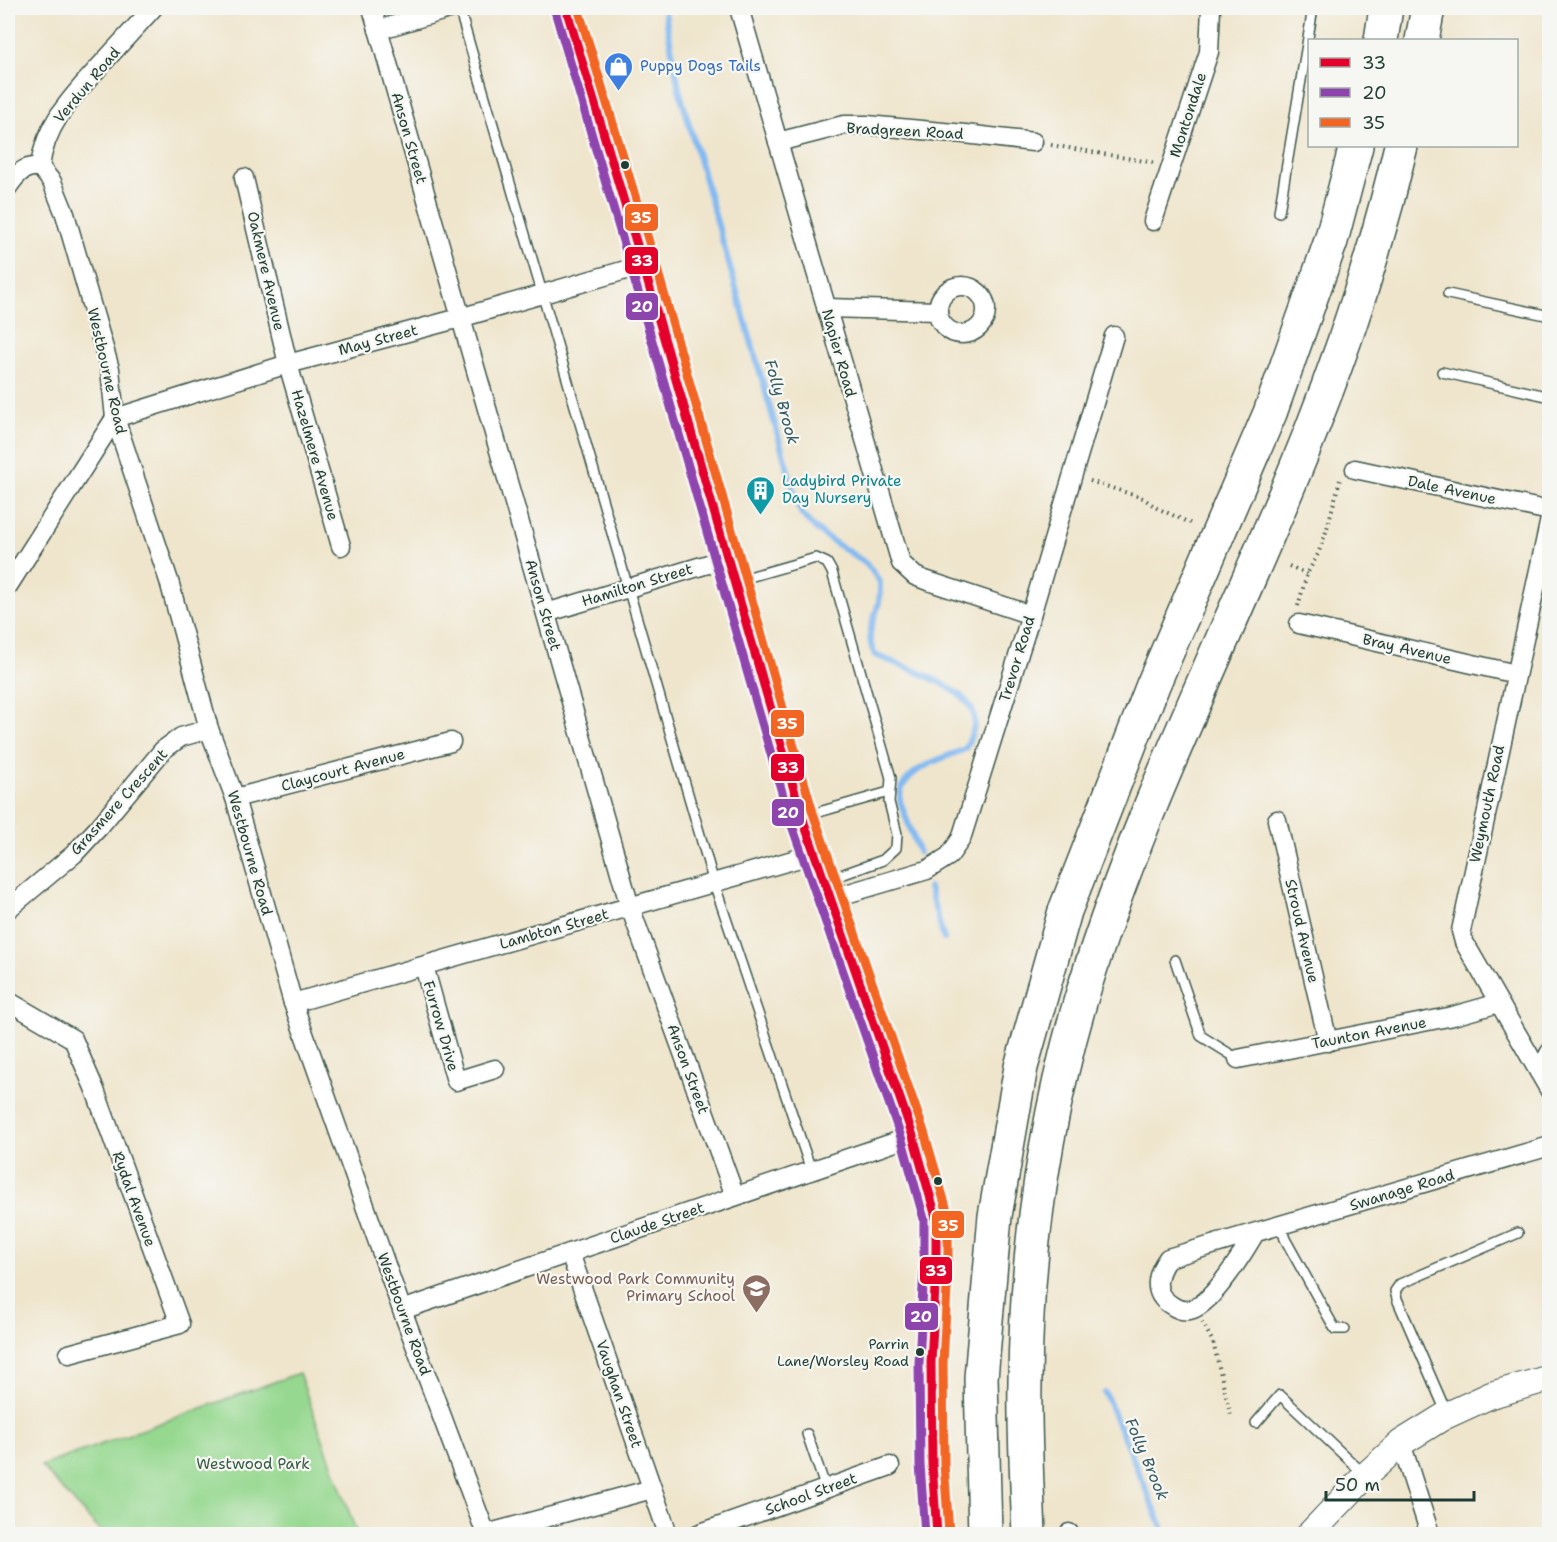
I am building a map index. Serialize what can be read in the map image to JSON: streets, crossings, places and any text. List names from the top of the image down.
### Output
{
  "streets": {
    "street": [
      "Verdun Road",
      "Montondale",
      "Bradgreen Road",
      "Anson Street",
      "Oakmere Avenue",
      "May Street",
      "Napier Road",
      "Westbourne Road",
      "Hazelmere Avenue",
      "Dale Avenue",
      "Hamilton Street",
      "Bray Avenue",
      "Trevor Road",
      "Claycourt Avenue",
      "Grasmere Crescent",
      "Weymouth Road",
      "Lambton Street",
      "Stroud Avenue",
      "Furrow Drive",
      "Taunton Avenue",
      "Swanage Road",
      "Rydal Avenue",
      "Claude Street",
      "Vaughan Street",
      "School Street"
    ]
  },
  "crossings": [
    ["Verdun Road", "Westbourne Road"],
    ["Bradgreen Road", "Napier Road"],
    ["Anson Street", "May Street"],
    ["Anson Street", "Hamilton Street"],
    ["Anson Street", "Lambton Street"],
    ["Anson Street", "Claude Street"],
    ["Oakmere Avenue", "May Street"],
    ["Oakmere Avenue", "Hazelmere Avenue"],
    ["May Street", "Westbourne Road"],
    ["May Street", "Hazelmere Avenue"],
    ["Napier Road", "Trevor Road"],
    ["Westbourne Road", "Claycourt Avenue"],
    ["Westbourne Road", "Grasmere Crescent"],
    ["Westbourne Road", "Lambton Street"],
    ["Westbourne Road", "Claude Street"],
    ["Bray Avenue", "Weymouth Road"],
    ["Weymouth Road", "Taunton Avenue"],
    ["Lambton Street", "Furrow Drive"],
    ["Stroud Avenue", "Taunton Avenue"],
    ["Claude Street", "Vaughan Street"]
  ],
  "water": ["Folly Brook"],
  "parks": ["Westwood Park"],
  "places": {
    "shop": ["Puppy Dogs Tails"],
    "building": ["Ladybird Private Day Nursery"],
    "school or university": ["Westwood Park Community Primary School"],
    "other": ["Parrin Lane/Worsley Road"]
  },
  "lines": ["transit line 33", "transit line 35", "transit line 20"],
  "legend": ["33", "20", "35"],
  "scale_bar": "50 m"
}
